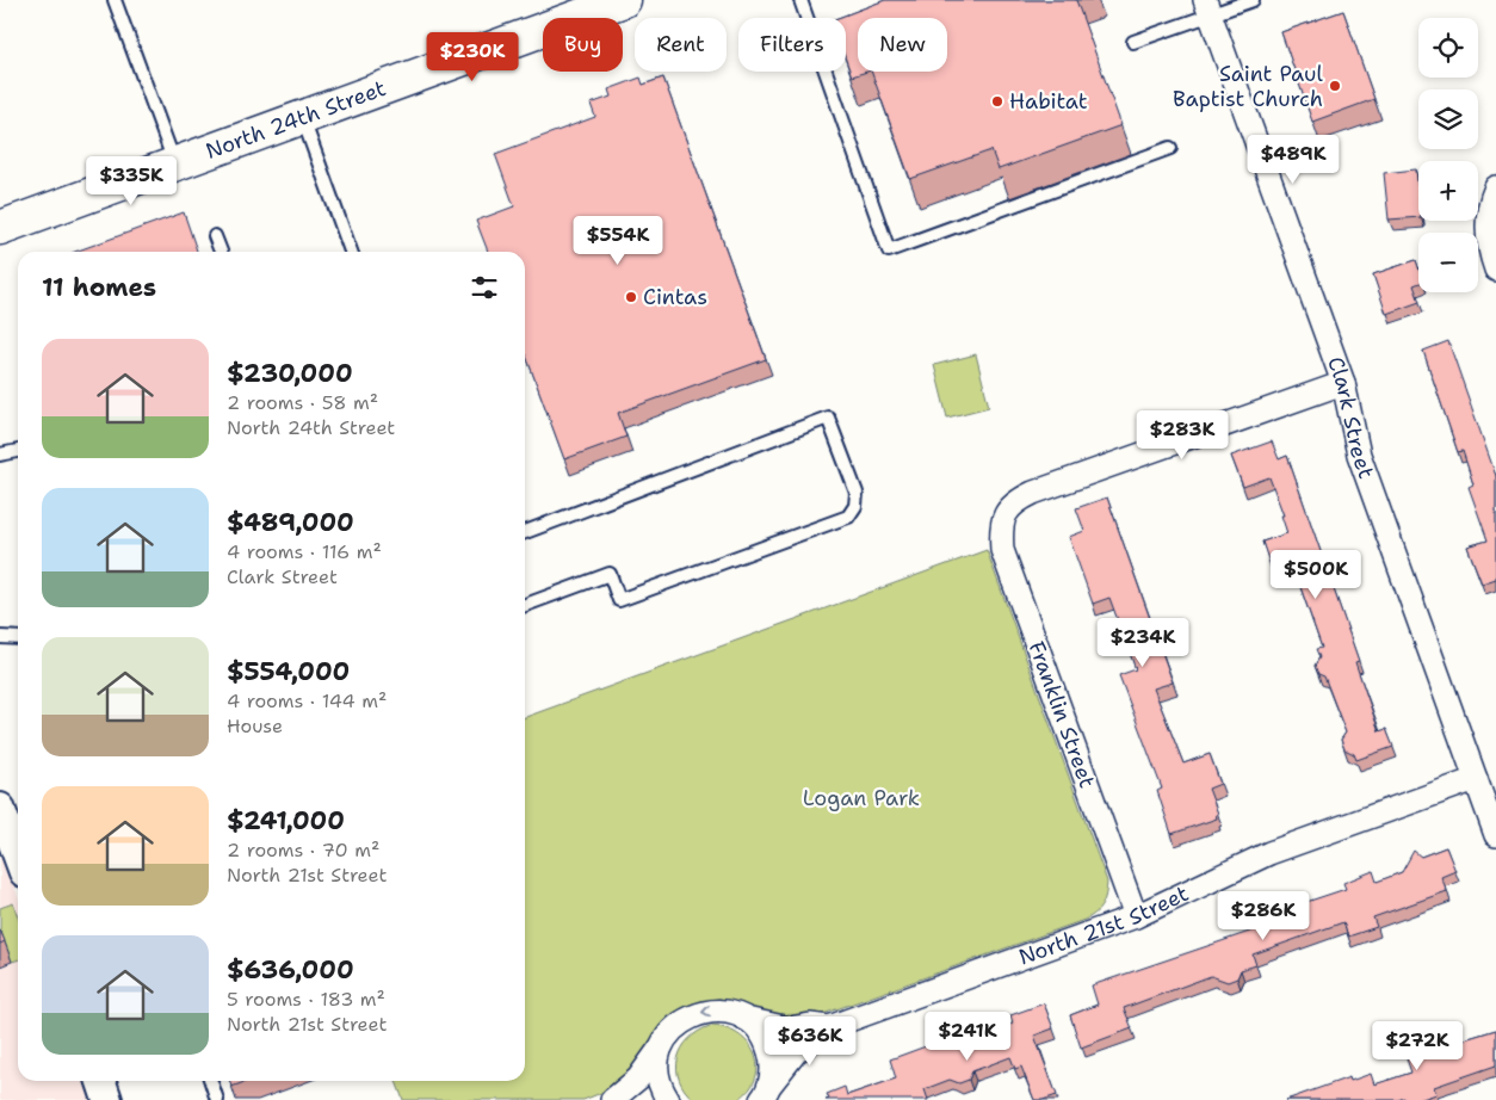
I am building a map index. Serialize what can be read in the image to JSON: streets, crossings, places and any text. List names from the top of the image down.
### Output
{
  "streets": {
    "main road": ["North 24th Street"],
    "street": ["Clark Street", "Franklin Street", "North 21st Street"]
  },
  "crossings": [
    ["Clark Street", "Franklin Street"],
    ["Clark Street", "North 21st Street"],
    ["Franklin Street", "North 21st Street"]
  ],
  "parks": ["Logan Park"],
  "places": ["Saint Paul Baptist Church", "Habitat", "Cintas"],
  "page": {
    "map_buttons": ["+", "−"],
    "chip": [
      "Buy",
      "Rent",
      "Filters",
      "New"
    ],
    "price": [
      "$230K",
      "$489K",
      "$335K",
      "$554K",
      "$283K",
      "$500K",
      "$234K",
      "$286K",
      "$241K",
      "$636K",
      "$272K"
    ],
    "heading": "11 homes",
    "list": [
      {
        "name": "$230,000",
        "note": "2 rooms · 58 m² · North 24th Street"
      },
      {
        "name": "$489,000",
        "note": "4 rooms · 116 m² · Clark Street"
      },
      {
        "name": "$554,000",
        "note": "4 rooms · 144 m² · House"
      },
      {
        "name": "$241,000",
        "note": "2 rooms · 70 m² · North 21st Street"
      },
      {
        "name": "$636,000",
        "note": "5 rooms · 183 m² · North 21st Street"
      }
    ]
  }
}
